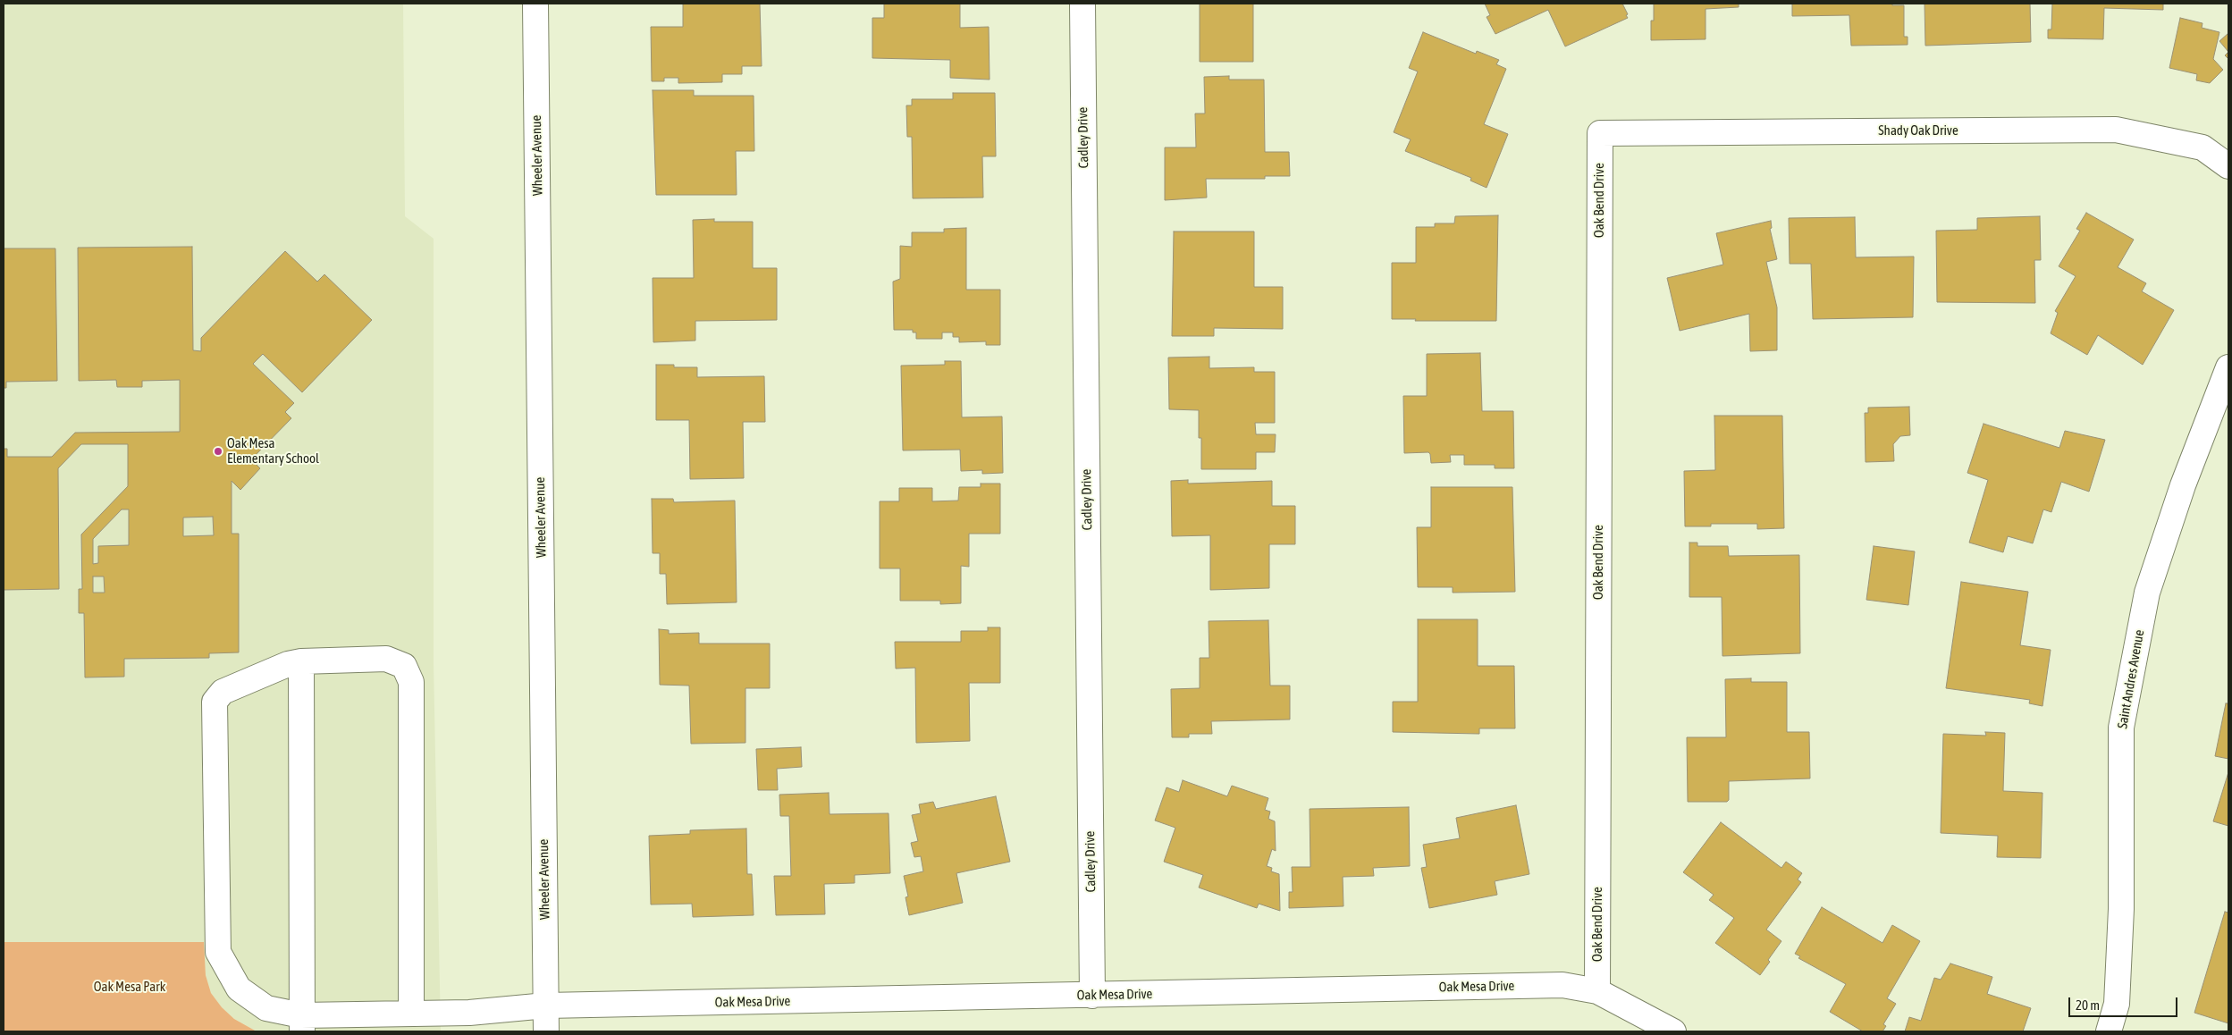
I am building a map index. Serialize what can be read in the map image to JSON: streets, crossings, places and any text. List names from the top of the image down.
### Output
{
  "streets": {
    "street": [
      "Shady Oak Drive",
      "Cadley Drive",
      "Wheeler Avenue",
      "Oak Bend Drive",
      "Saint Andres Avenue",
      "Oak Mesa Drive"
    ]
  },
  "crossings": [
    ["Shady Oak Drive", "Oak Bend Drive"],
    ["Cadley Drive", "Oak Mesa Drive"],
    ["Wheeler Avenue", "Oak Mesa Drive"],
    ["Oak Bend Drive", "Oak Mesa Drive"]
  ],
  "parks": ["Oak Mesa Park"],
  "places": ["Oak Mesa Elementary School"],
  "scale_bar": "20 m"
}
